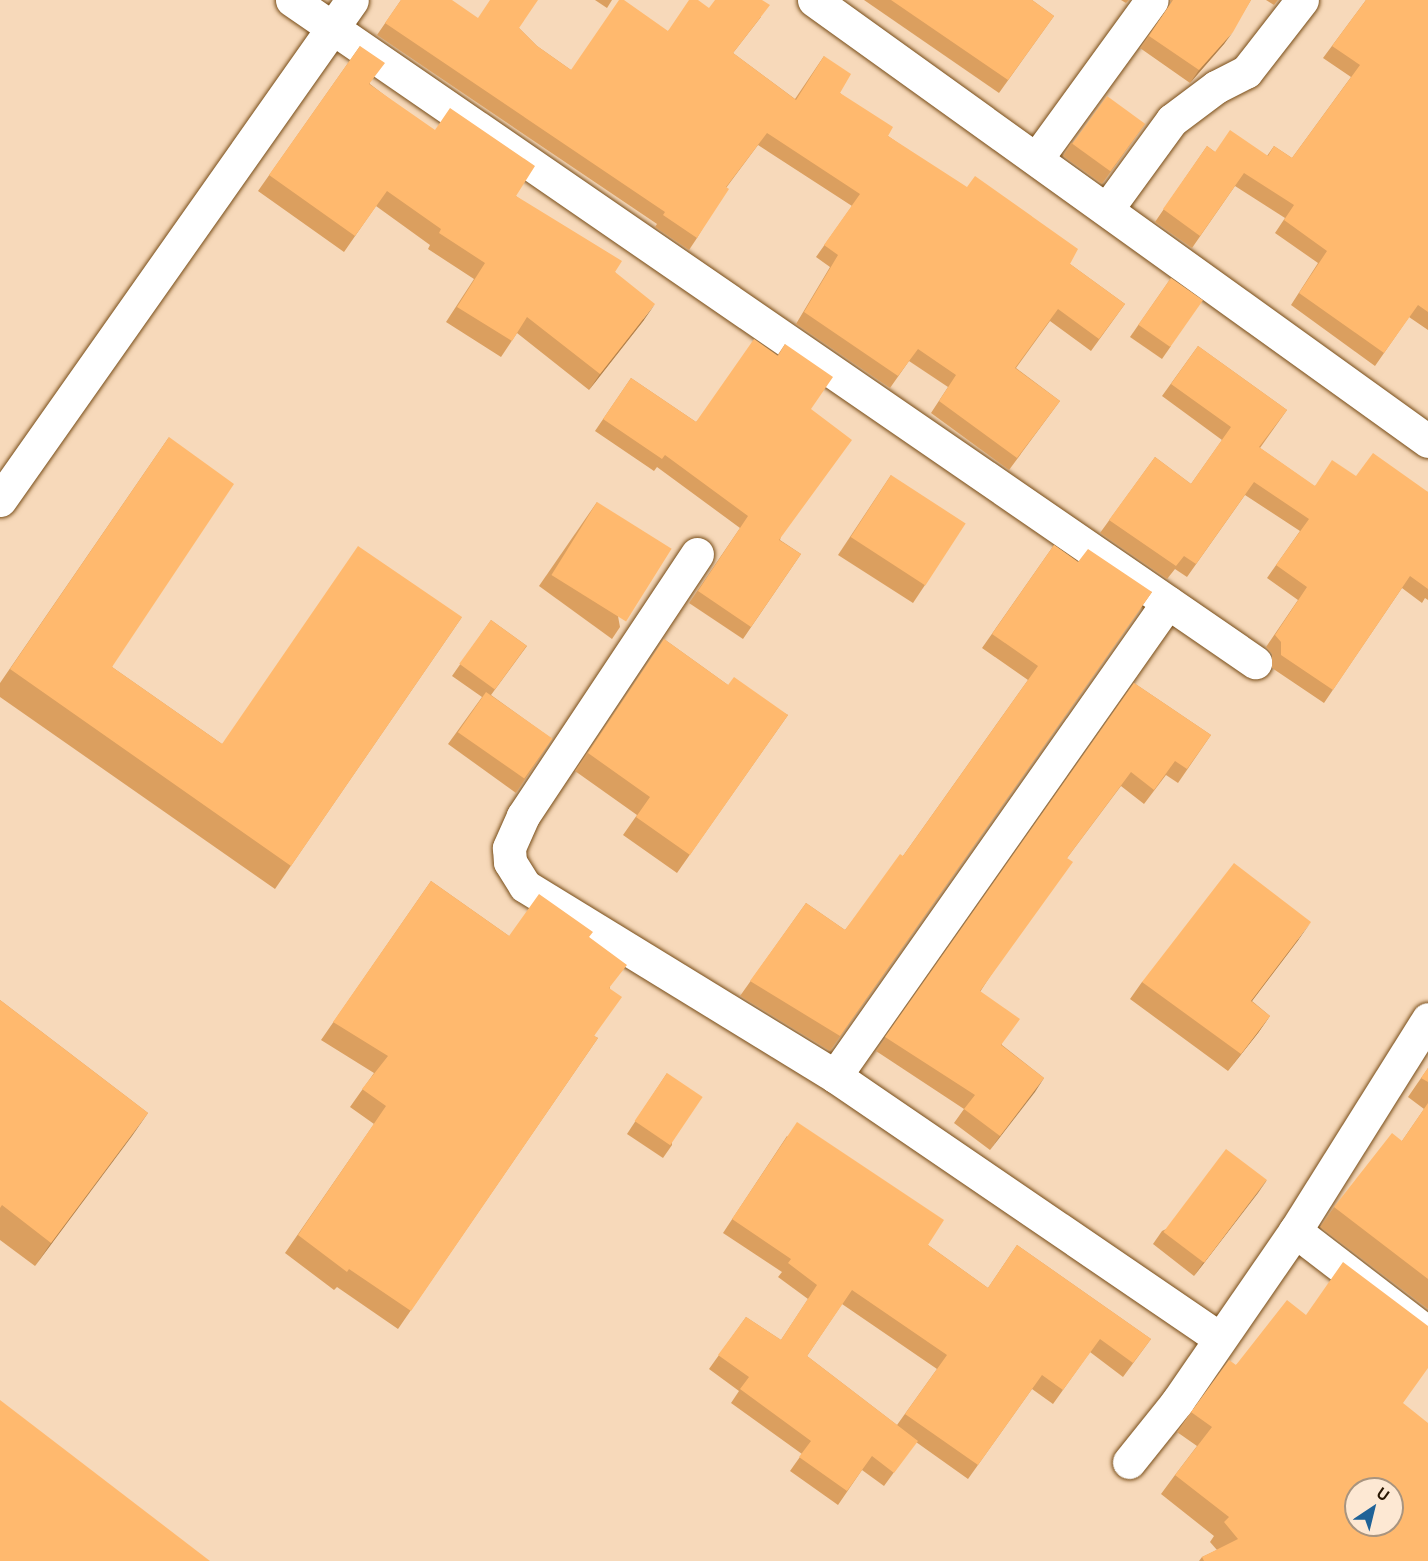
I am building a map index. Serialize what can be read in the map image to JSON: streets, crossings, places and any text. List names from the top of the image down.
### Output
{
  "north": "top right"
}
